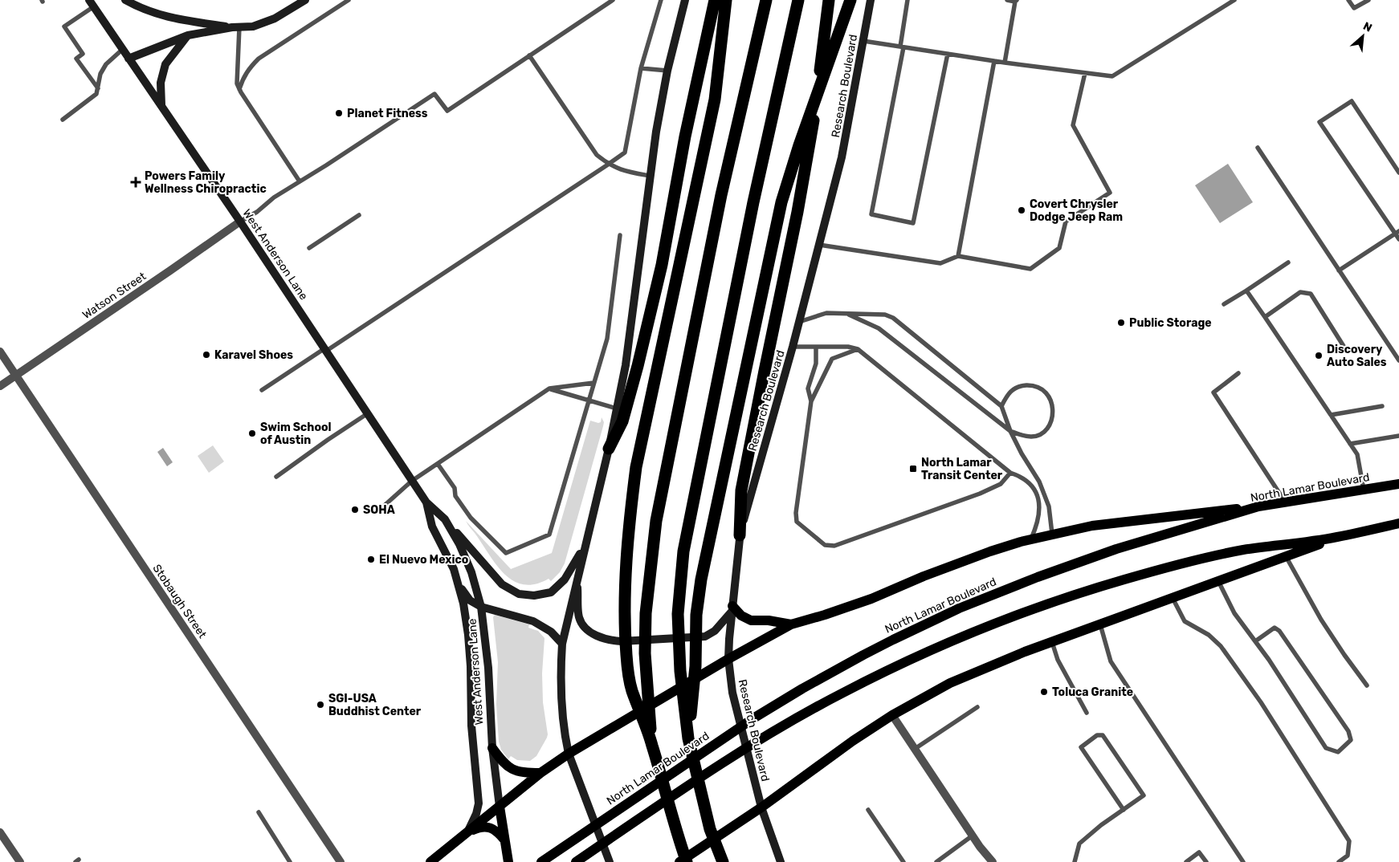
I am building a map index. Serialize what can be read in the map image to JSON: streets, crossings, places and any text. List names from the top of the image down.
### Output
{
  "streets": {
    "main road": ["Research Boulevard", "West Anderson Lane", "North Lamar Boulevard"],
    "street": ["Watson Street", "Stobaugh Street"]
  },
  "crossings": [
    ["West Anderson Lane", "Watson Street"],
    ["Watson Street", "Stobaugh Street"]
  ],
  "places": {
    "other": [
      "Planet Fitness",
      "Covert Chrysler Dodge Jeep Ram",
      "Public Storage",
      "Karavel Shoes",
      "Discovery Auto Sales",
      "Swim School of Austin",
      "SOHA",
      "El Nuevo Mexico",
      "Toluca Granite",
      "SGI-USA Buddhist Center"
    ],
    "health": ["Powers Family Wellness Chiropractic"],
    "transit": ["North Lamar Transit Center"]
  },
  "north": "top right"
}
